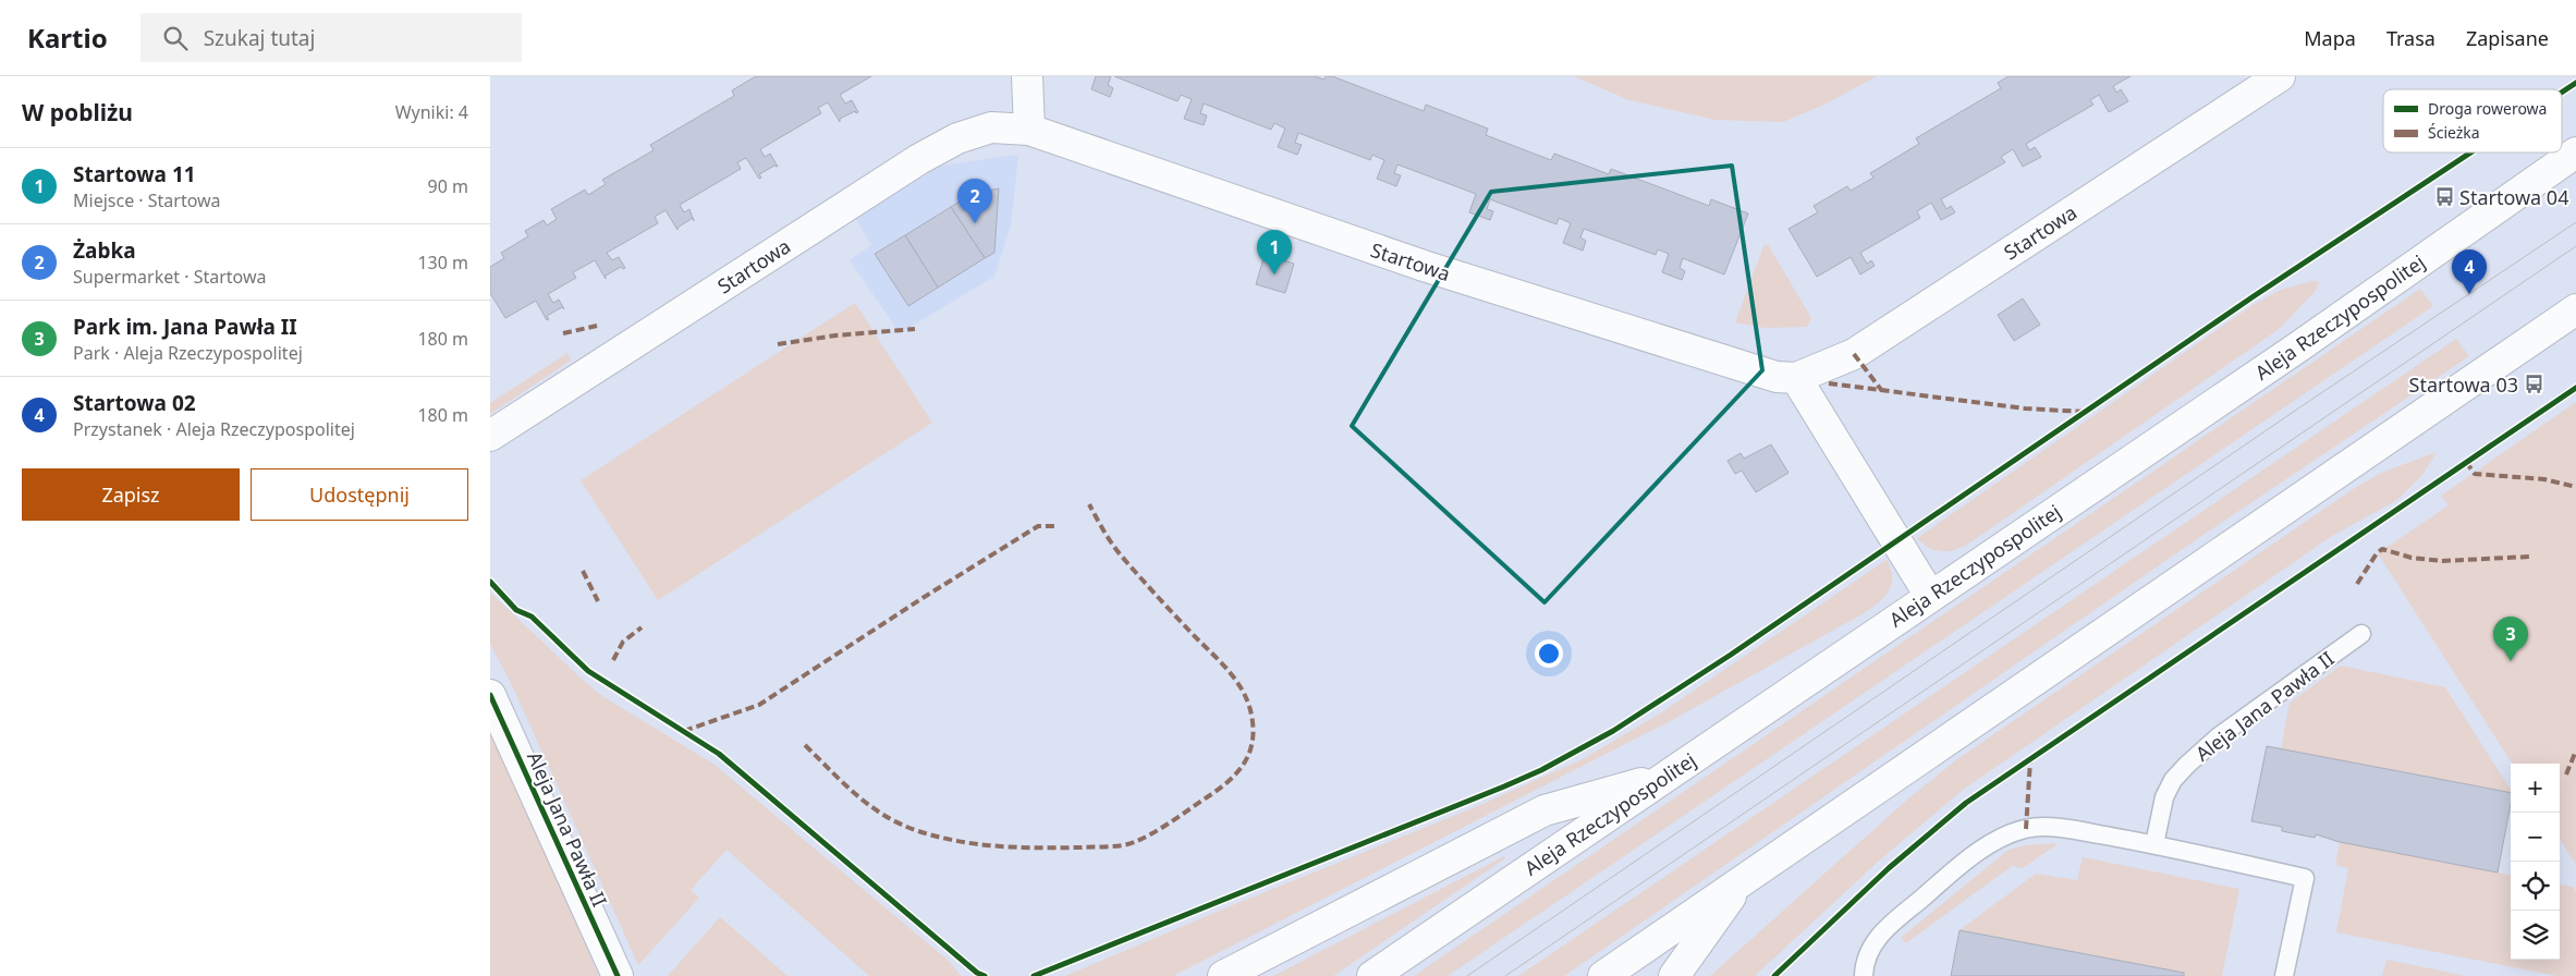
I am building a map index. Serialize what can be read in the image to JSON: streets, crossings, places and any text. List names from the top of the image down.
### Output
{
  "streets": {
    "main road": ["Startowa", "Aleja Rzeczypospolitej", "Aleja Jana Pawła II"]
  },
  "places": {
    "bus stop": ["Startowa 04", "Startowa 03"]
  },
  "legend": ["Droga rowerowa", "Ścieżka"],
  "page": {
    "header": "Kartio",
    "search": "Szukaj tutaj",
    "nav": ["Mapa", "Trasa", "Zapisane"],
    "heading": ["W pobliżu", "Wyniki: 4"],
    "list": [
      {
        "mark": "1",
        "name": "Startowa 11",
        "note": "Miejsce · Startowa",
        "value": "90 m"
      },
      {
        "mark": "2",
        "name": "Żabka",
        "note": "Supermarket · Startowa",
        "value": "130 m"
      },
      {
        "mark": "3",
        "name": "Park im. Jana Pawła II",
        "note": "Park · Aleja Rzeczypospolitej",
        "value": "180 m"
      },
      {
        "mark": "4",
        "name": "Startowa 02",
        "note": "Przystanek · Aleja Rzeczypospolitej",
        "value": "180 m"
      }
    ],
    "pins": [
      "2",
      "1",
      "4",
      "3"
    ],
    "buttons": ["Zapisz", "Udostępnij"],
    "map_buttons": ["+", "−"]
  }
}
